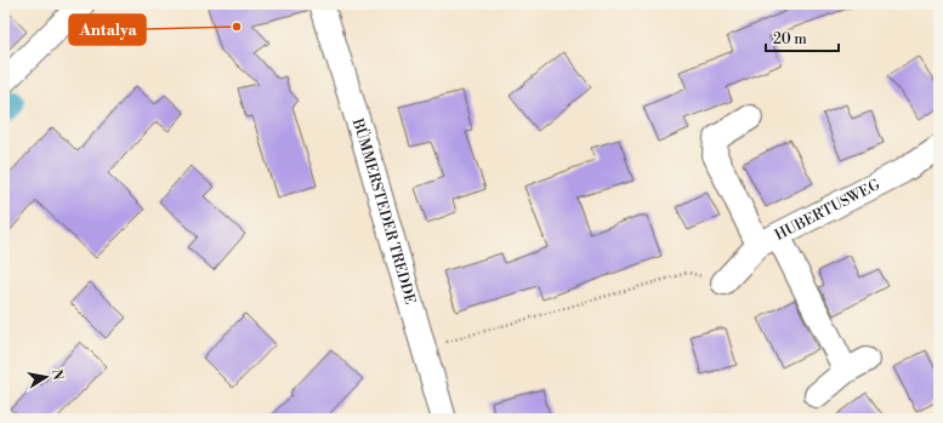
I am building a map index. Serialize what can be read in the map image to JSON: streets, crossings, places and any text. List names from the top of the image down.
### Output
{
  "streets": {
    "street": ["HUBERTUSWEG", "BÜMMERSTEDER TREDDE"]
  },
  "places": ["Antalya"],
  "scale_bar": "20 m",
  "north": "right"
}
